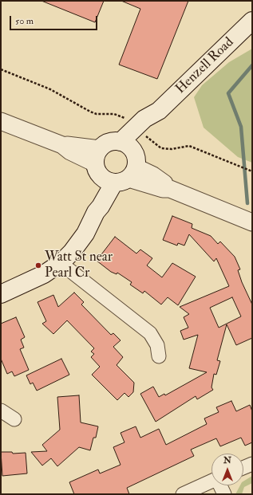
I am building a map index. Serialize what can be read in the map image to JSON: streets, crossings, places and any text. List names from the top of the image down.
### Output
{
  "streets": {
    "main road": ["Henzell Road"]
  },
  "places": ["Watt St near Pearl Cr"],
  "scale_bar": "50 m",
  "north": "top"
}
